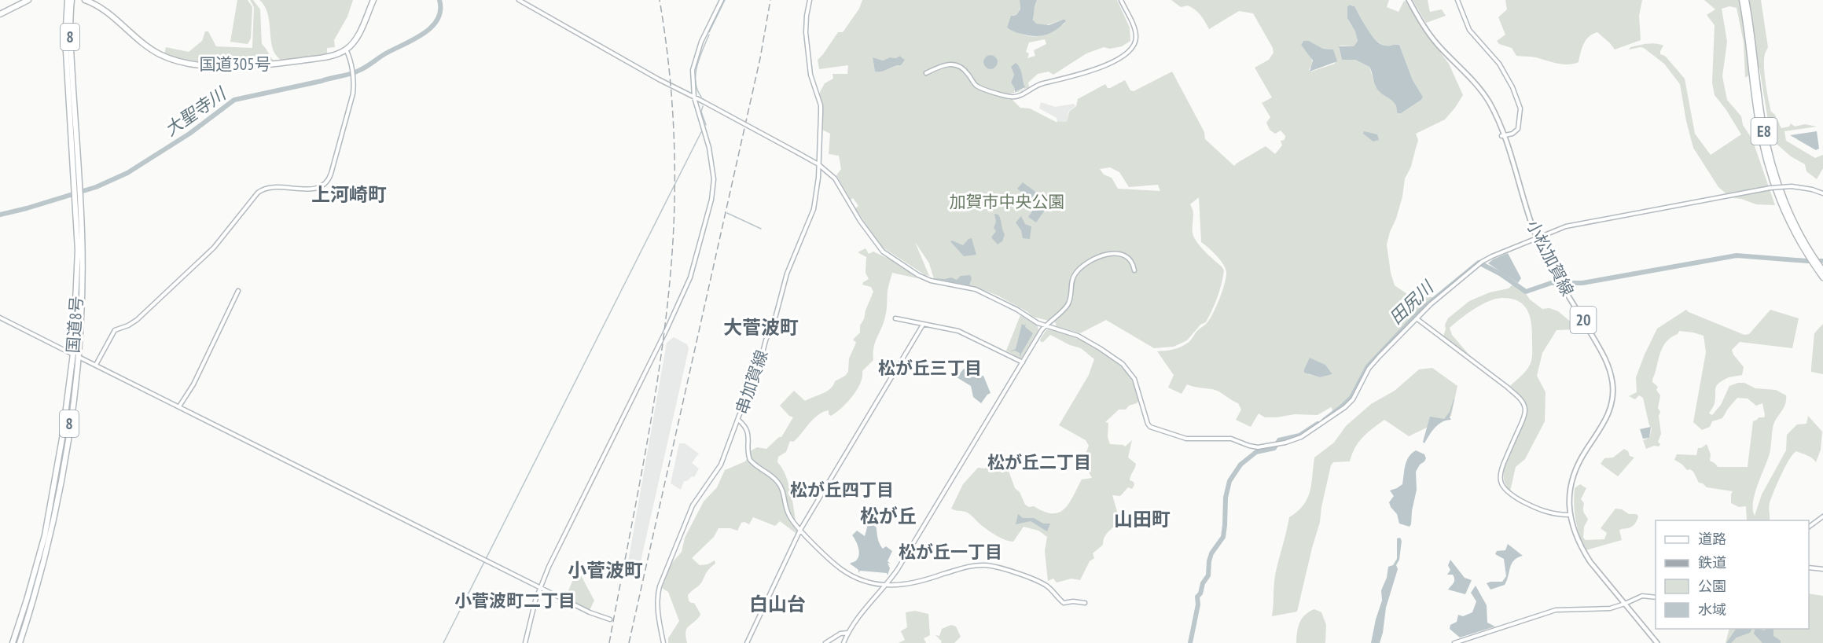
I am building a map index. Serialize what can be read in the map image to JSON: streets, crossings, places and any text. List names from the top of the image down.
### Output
{
  "streets": {
    "highway": [
      "8",
      "国道305号",
      "E8",
      "国道8号"
    ],
    "main road": ["小松加賀線", "20"],
    "street": ["串加賀線"]
  },
  "districts": [
    "上河崎町",
    "大菅波町",
    "松が丘三丁目",
    "松が丘二丁目",
    "松が丘四丁目",
    "松が丘",
    "山田町",
    "松が丘一丁目",
    "小菅波町",
    "小菅波町二丁目",
    "白山台"
  ],
  "water": ["大聖寺川", "田尻川"],
  "parks": ["加賀市中央公園"],
  "legend": [
    "道路",
    "鉄道",
    "公園",
    "水域"
  ]
}
